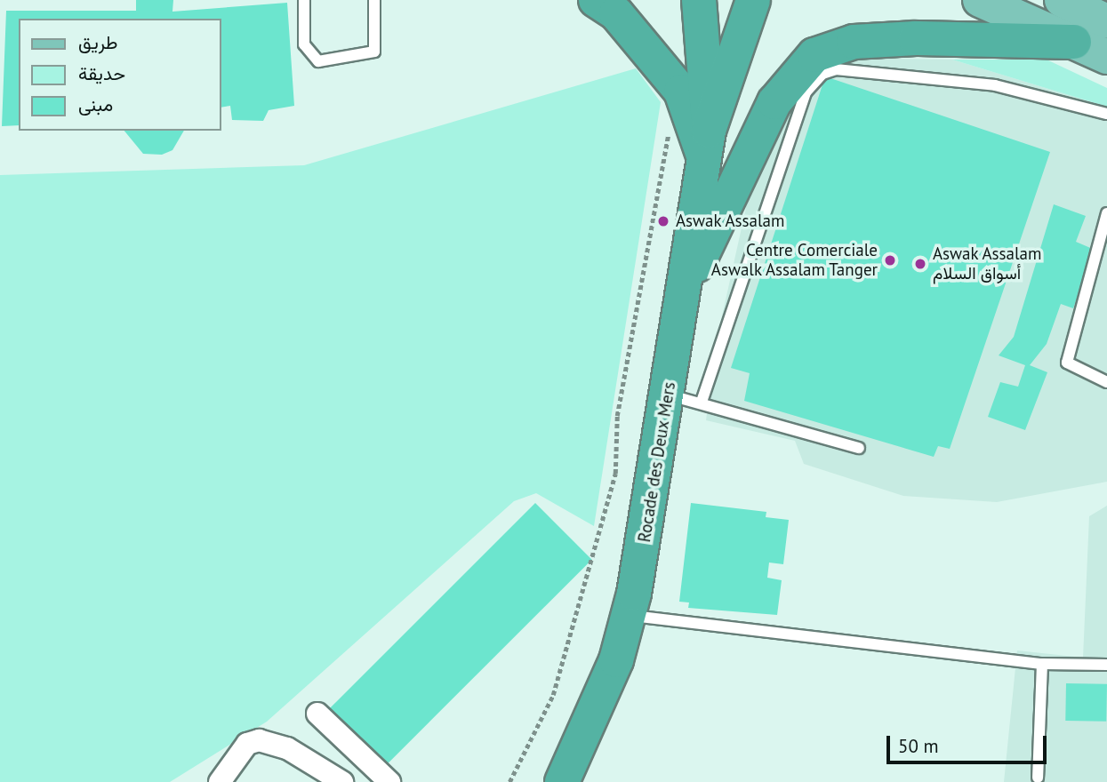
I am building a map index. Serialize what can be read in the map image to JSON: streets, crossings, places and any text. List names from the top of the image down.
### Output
{
  "streets": {
    "highway": ["Rocade des Deux Mers"]
  },
  "places": ["Aswak Assalam", "Centre Comerciale Aswalk Assalam Tanger", "Aswak Assalam أسواق السلام"],
  "legend": ["طريق", "حديقة", "مبنى"],
  "scale_bar": "50 m"
}
